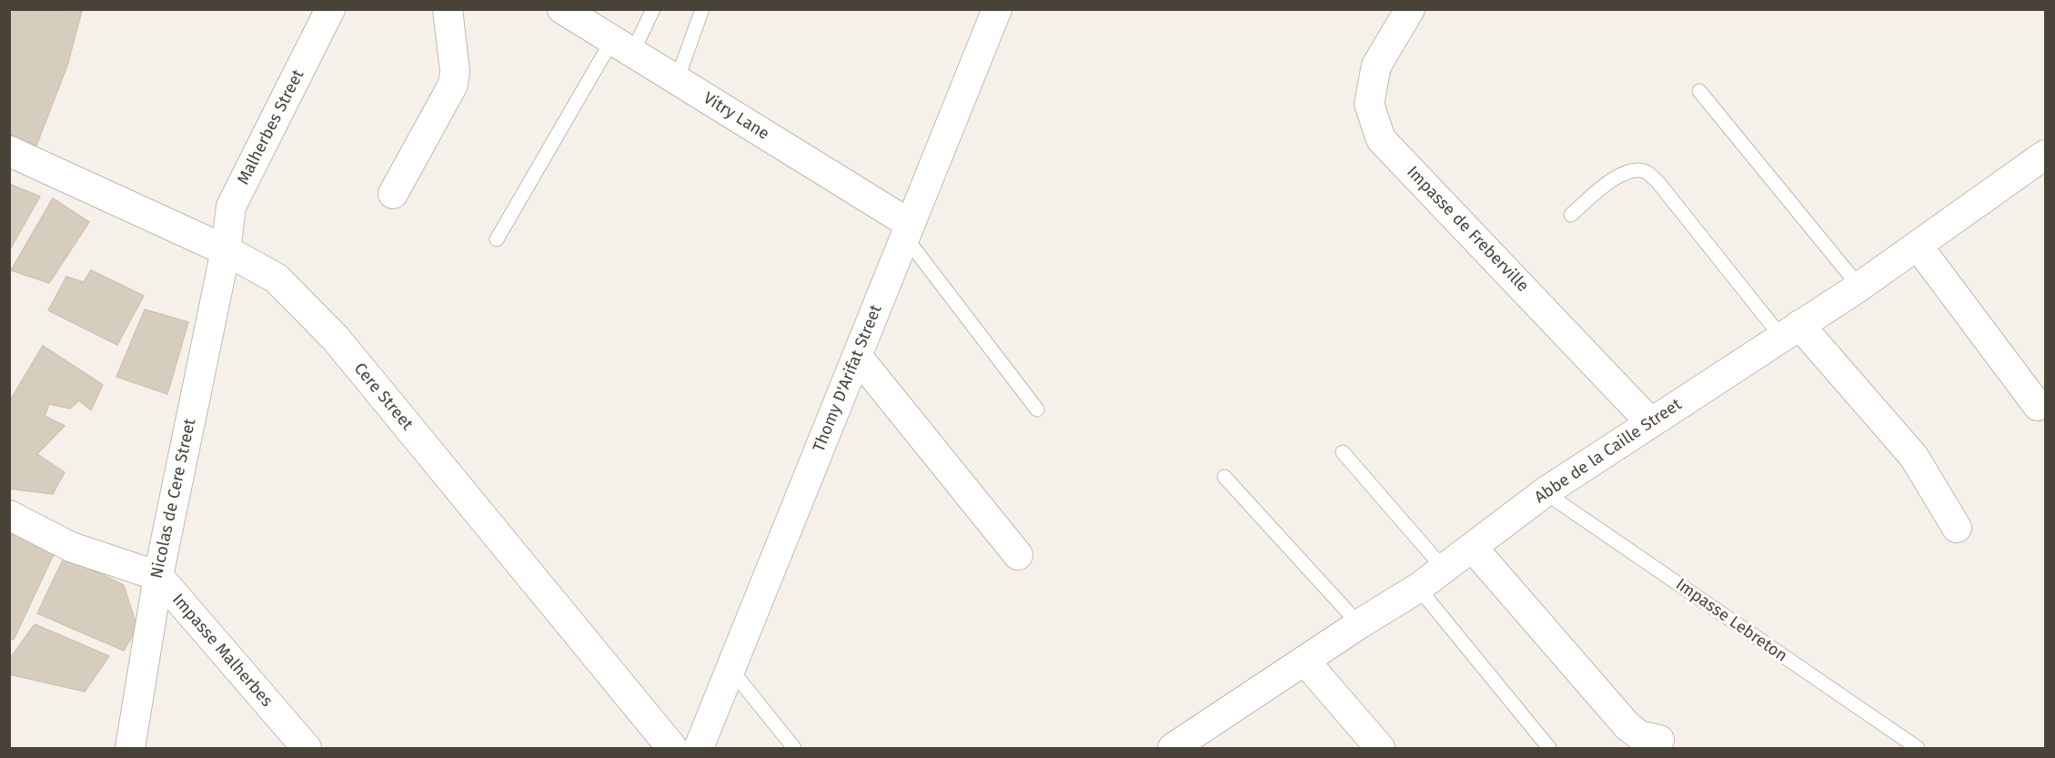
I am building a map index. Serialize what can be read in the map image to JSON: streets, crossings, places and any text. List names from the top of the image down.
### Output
{
  "streets": {
    "street": [
      "Vitry Lane",
      "Malherbes Street",
      "Impasse de Freberville",
      "Thomy D'Arifat Street",
      "Cere Street",
      "Abbe de la Caille Street",
      "Nicolas de Cere Street",
      "Impasse Malherbes"
    ],
    "lane": ["Impasse Lebreton"]
  },
  "crossings": [
    ["Vitry Lane", "Thomy D'Arifat Street"],
    ["Malherbes Street", "Cere Street"],
    ["Malherbes Street", "Nicolas de Cere Street"],
    ["Impasse de Freberville", "Abbe de la Caille Street"],
    ["Cere Street", "Nicolas de Cere Street"],
    ["Abbe de la Caille Street", "Impasse Lebreton"],
    ["Nicolas de Cere Street", "Impasse Malherbes"]
  ]
}
